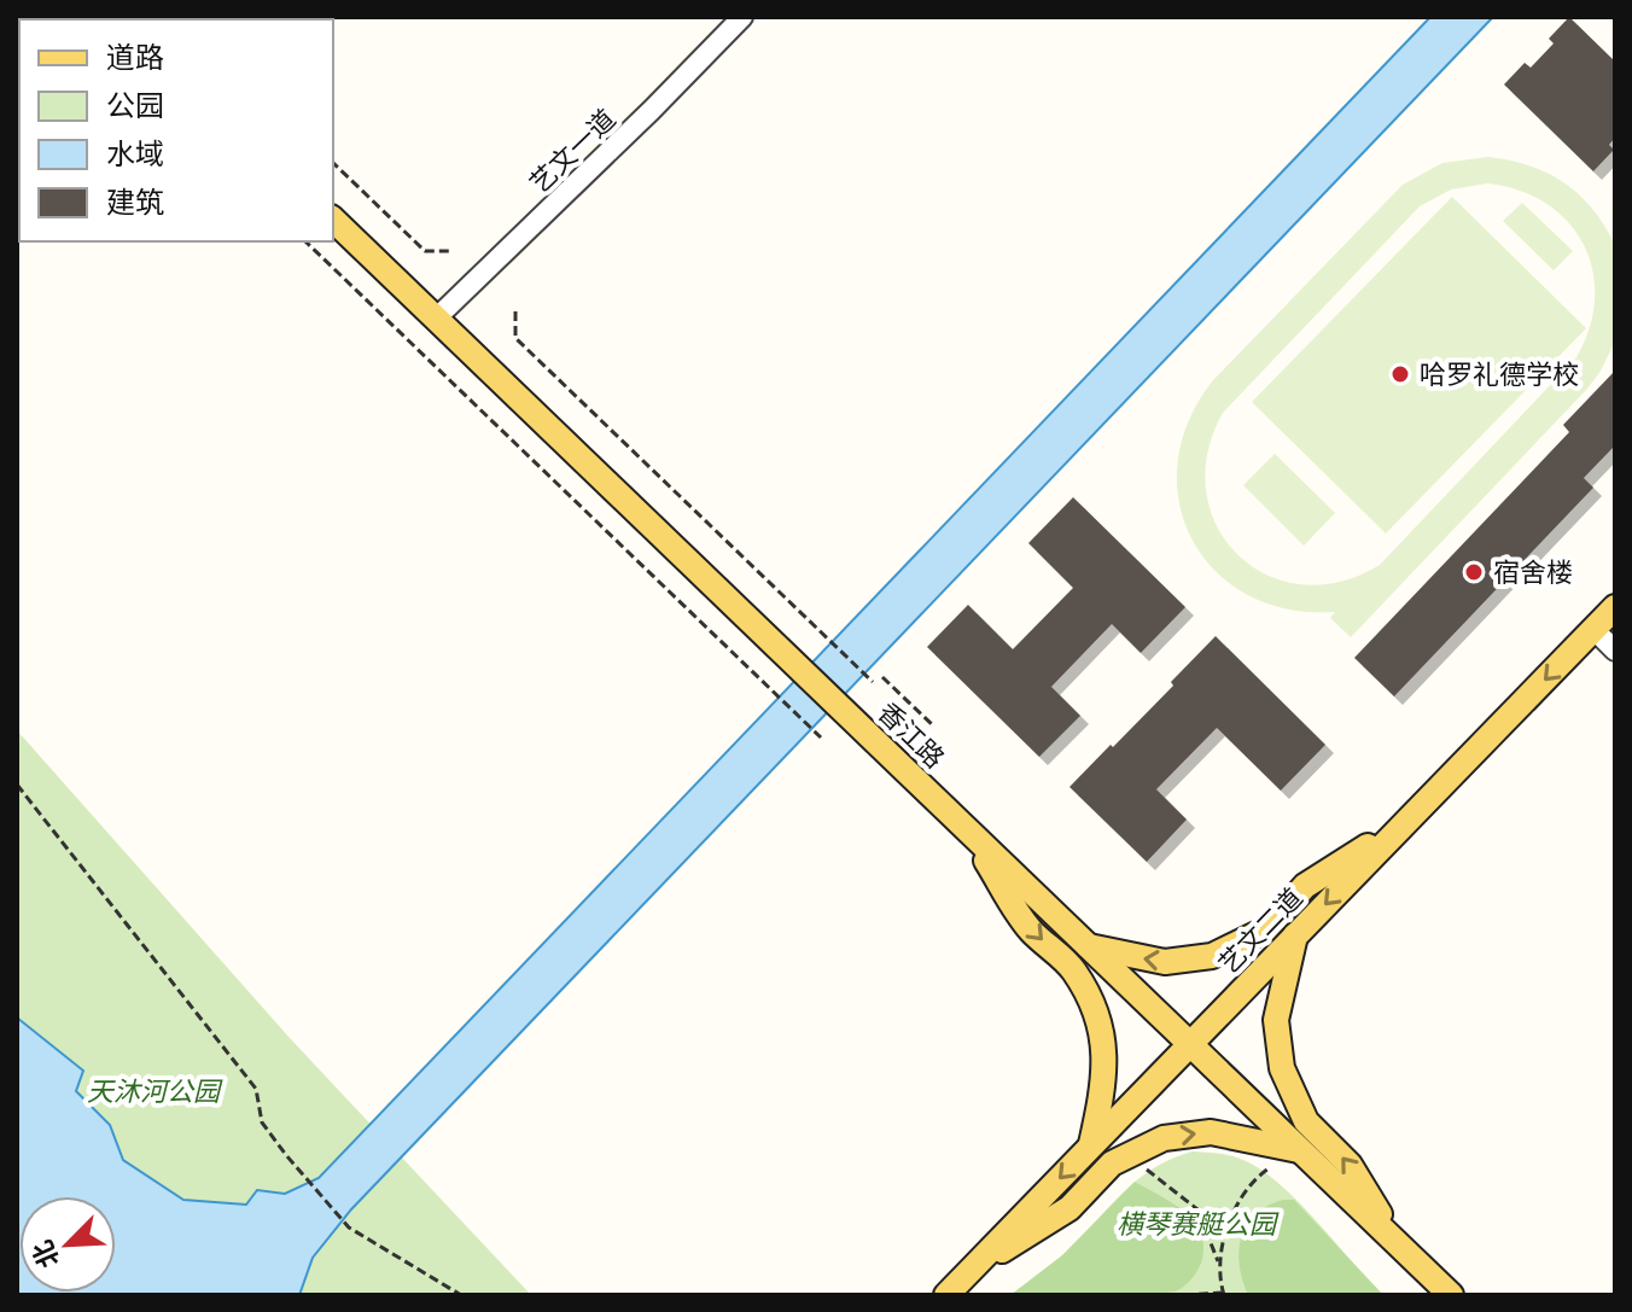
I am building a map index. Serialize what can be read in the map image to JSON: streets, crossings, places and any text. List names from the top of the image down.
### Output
{
  "streets": {
    "main road": ["香江路", "艺文二道"],
    "street": ["艺文一道"]
  },
  "crossings": [
    ["艺文一道", "香江路"],
    ["香江路", "艺文二道"]
  ],
  "one_way": ["艺文二道"],
  "parks": ["天沐河公园", "横琴赛艇公园"],
  "places": ["哈罗礼德学校", "宿舍楼"],
  "legend": [
    "道路",
    "公园",
    "水域",
    "建筑"
  ],
  "north": "bottom left"
}
